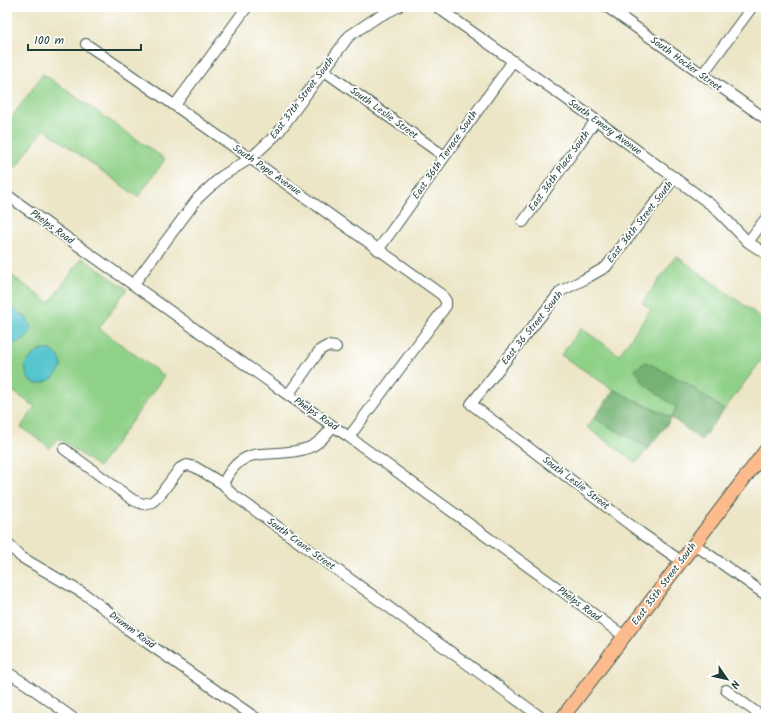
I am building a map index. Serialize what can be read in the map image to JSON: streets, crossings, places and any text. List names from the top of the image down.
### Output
{
  "streets": {
    "main road": ["East 35th Street South"],
    "street": [
      "South Hocker Street",
      "East 37th Street South",
      "South Leslie Street",
      "South Emery Avenue",
      "East 36th Terrace South",
      "South Pope Avenue",
      "East 36th Place South",
      "East 36th Street South",
      "Phelps Road",
      "East 36 Street South",
      "South Crane Street",
      "Drumm Road"
    ]
  },
  "crossings": [
    ["East 37th Street South", "South Leslie Street"],
    ["East 37th Street South", "South Pope Avenue"],
    ["East 37th Street South", "Phelps Road"],
    ["South Leslie Street", "East 36th Terrace South"],
    ["South Leslie Street", "East 36 Street South"],
    ["South Leslie Street", "East 35th Street South"],
    ["South Emery Avenue", "East 36th Terrace South"],
    ["South Emery Avenue", "East 36th Place South"],
    ["South Emery Avenue", "East 36th Street South"],
    ["East 36th Terrace South", "South Pope Avenue"],
    ["South Pope Avenue", "Phelps Road"],
    ["East 36th Street South", "East 36 Street South"],
    ["Phelps Road", "East 35th Street South"]
  ],
  "scale_bar": "100 m",
  "north": "bottom right"
}
